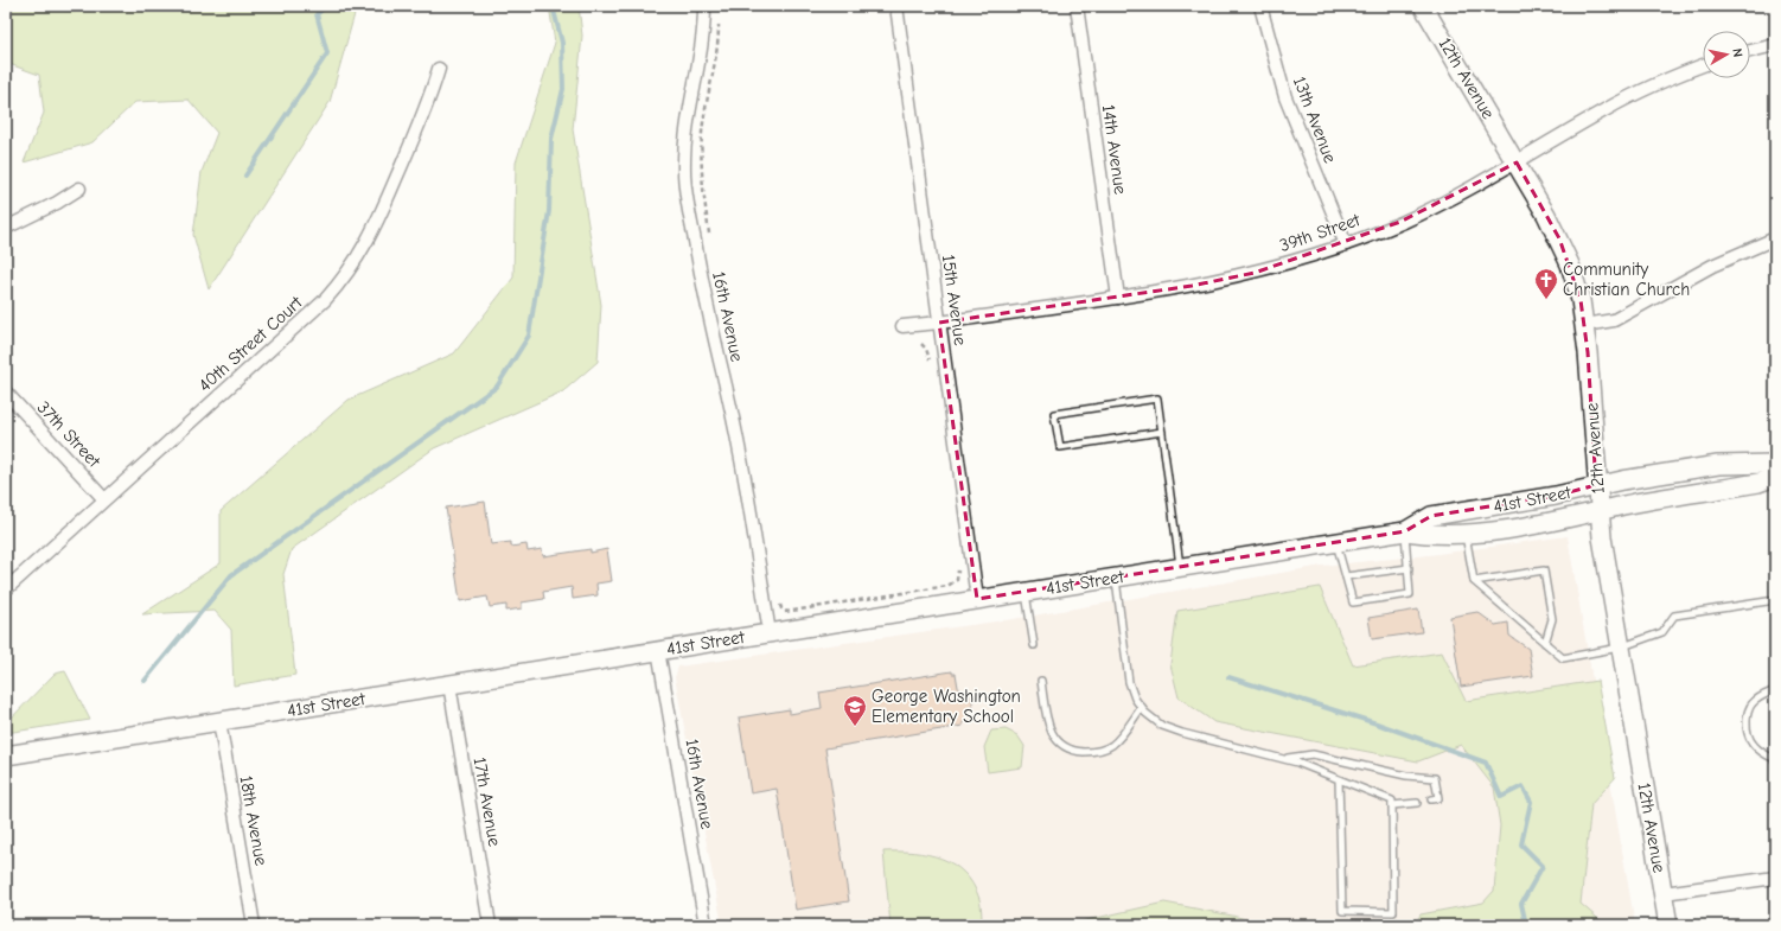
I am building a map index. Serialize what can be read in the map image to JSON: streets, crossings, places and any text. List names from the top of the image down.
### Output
{
  "streets": {
    "street": [
      "12th Avenue",
      "13th Avenue",
      "14th Avenue",
      "39th Street",
      "15th Avenue",
      "16th Avenue",
      "40th Street Court",
      "37th Street",
      "41st Street",
      "17th Avenue",
      "18th Avenue"
    ]
  },
  "crossings": [
    ["12th Avenue", "39th Street"],
    ["12th Avenue", "41st Street"],
    ["13th Avenue", "39th Street"],
    ["14th Avenue", "39th Street"],
    ["39th Street", "15th Avenue"],
    ["15th Avenue", "41st Street"],
    ["16th Avenue", "41st Street"],
    ["40th Street Court", "37th Street"],
    ["41st Street", "17th Avenue"],
    ["41st Street", "18th Avenue"]
  ],
  "places": {
    "church": ["Community Christian Church"],
    "school or university": ["George Washington Elementary School"]
  },
  "north": "right"
}
